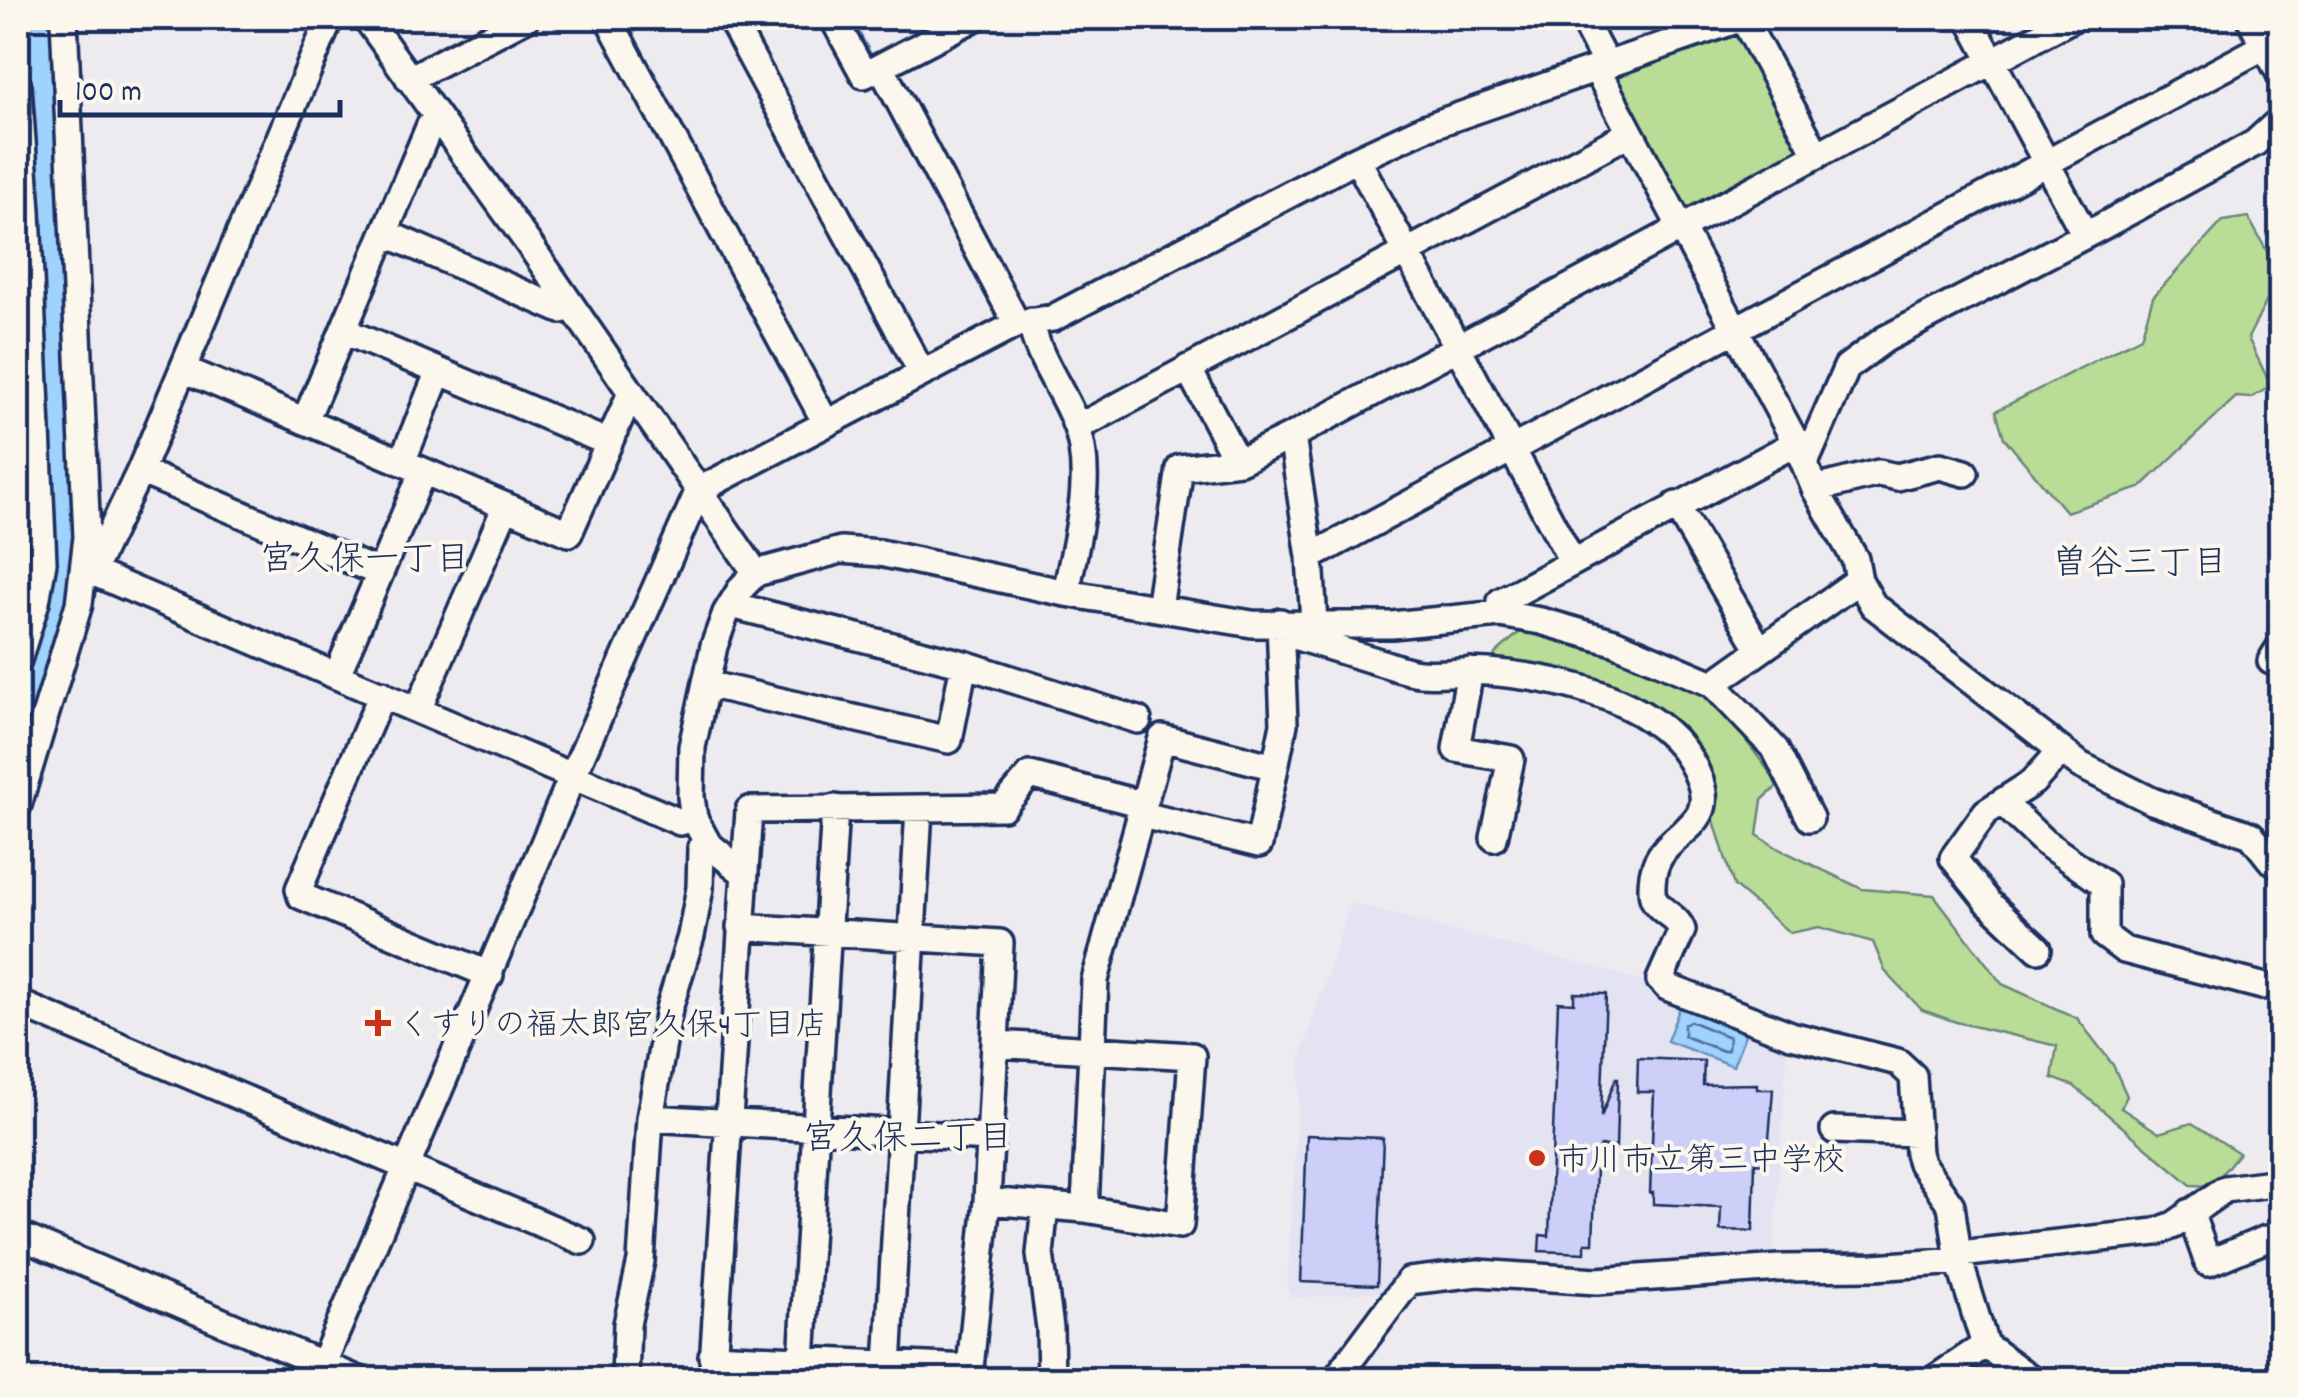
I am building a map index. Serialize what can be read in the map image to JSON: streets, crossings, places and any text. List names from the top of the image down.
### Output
{
  "districts": ["宮久保一丁目", "曽谷三丁目", "宮久保二丁目"],
  "places": {
    "health": ["くすりの福太郎宮久保4丁目店"],
    "other": ["市川市立第三中学校"]
  },
  "scale_bar": "100 m"
}
